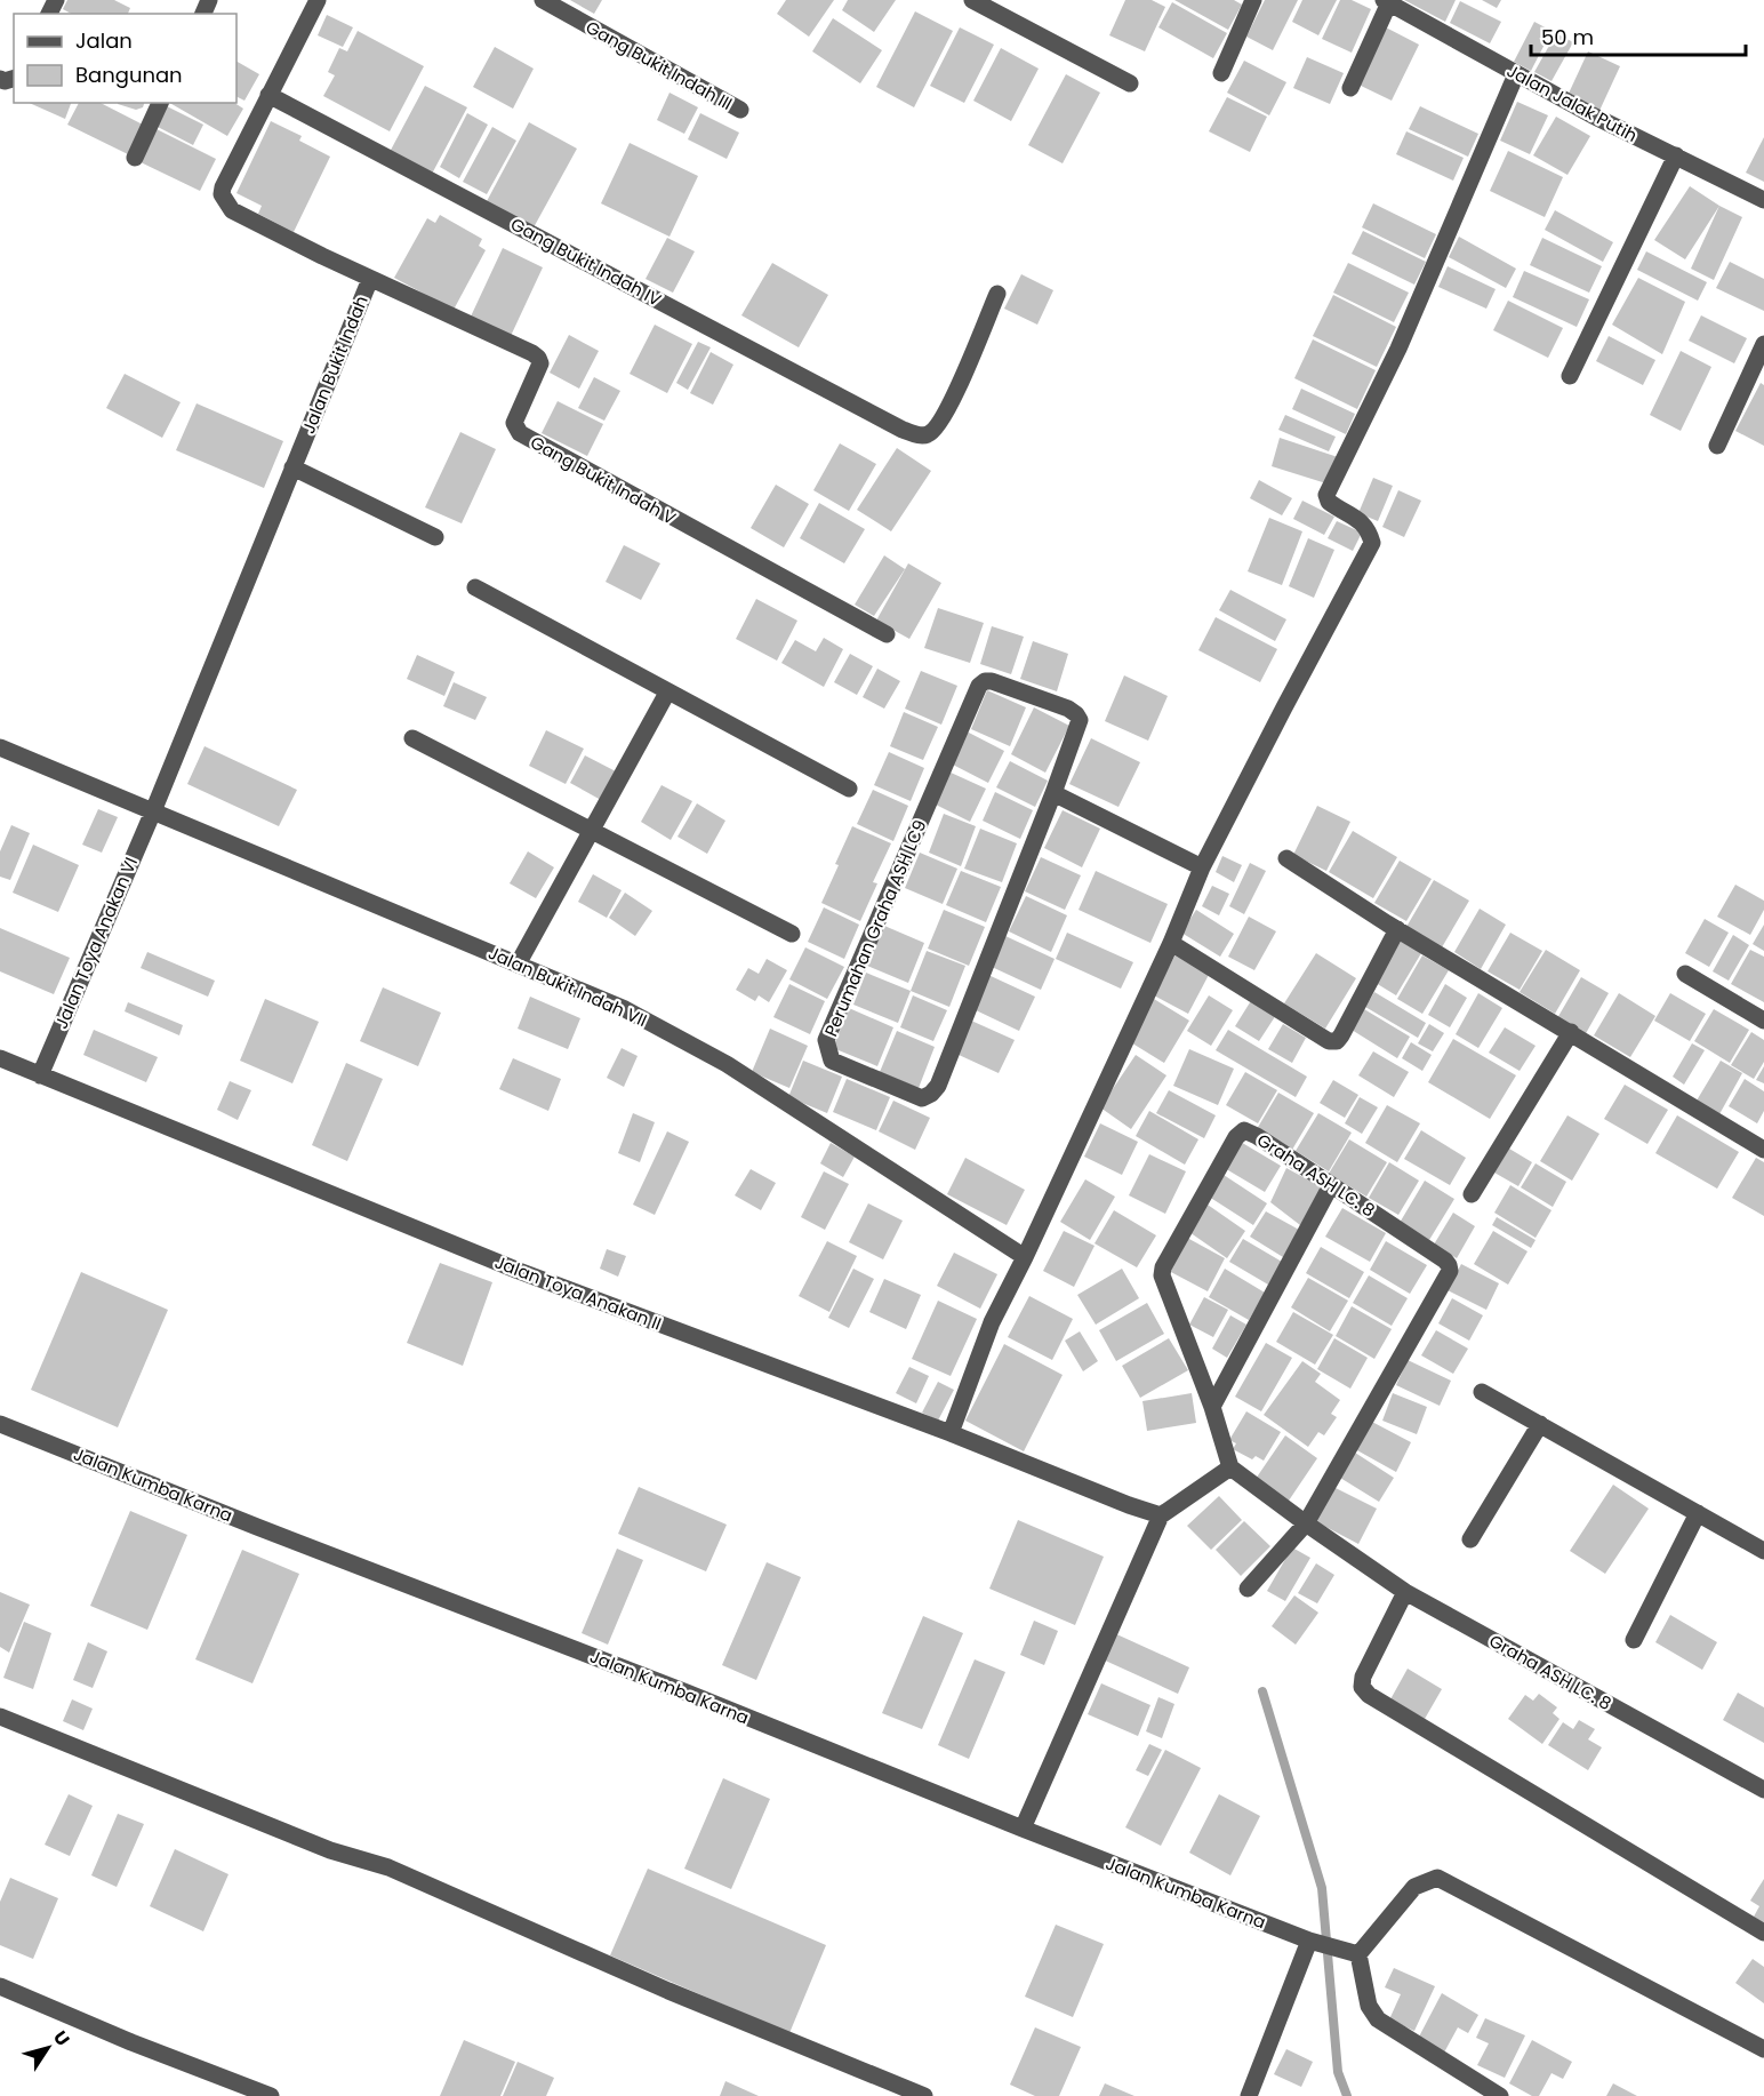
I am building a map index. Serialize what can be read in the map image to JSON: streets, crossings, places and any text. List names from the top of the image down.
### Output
{
  "streets": {
    "street": [
      "Gang Bukit Indah III",
      "Jalan Jalak Putih",
      "Gang Bukit Indah IV",
      "Jalan Bukit Indah",
      "Gang Bukit Indah V",
      "Perumahan Graha ASH LC9",
      "Jalan Toya Anakan VI",
      "Jalan Bukit Indah VII",
      "Graha ASH LC. 8",
      "Jalan Toya Anakan II",
      "Jalan Kumba Karna"
    ]
  },
  "crossings": [
    ["Gang Bukit Indah IV", "Jalan Bukit Indah"],
    ["Jalan Bukit Indah", "Gang Bukit Indah V"],
    ["Jalan Bukit Indah", "Jalan Toya Anakan VI"],
    ["Jalan Bukit Indah", "Jalan Bukit Indah VII"],
    ["Jalan Toya Anakan VI", "Jalan Bukit Indah VII"],
    ["Jalan Toya Anakan VI", "Jalan Toya Anakan II"]
  ],
  "legend": ["Jalan", "Bangunan"],
  "scale_bar": "50 m",
  "north": "top right"
}
